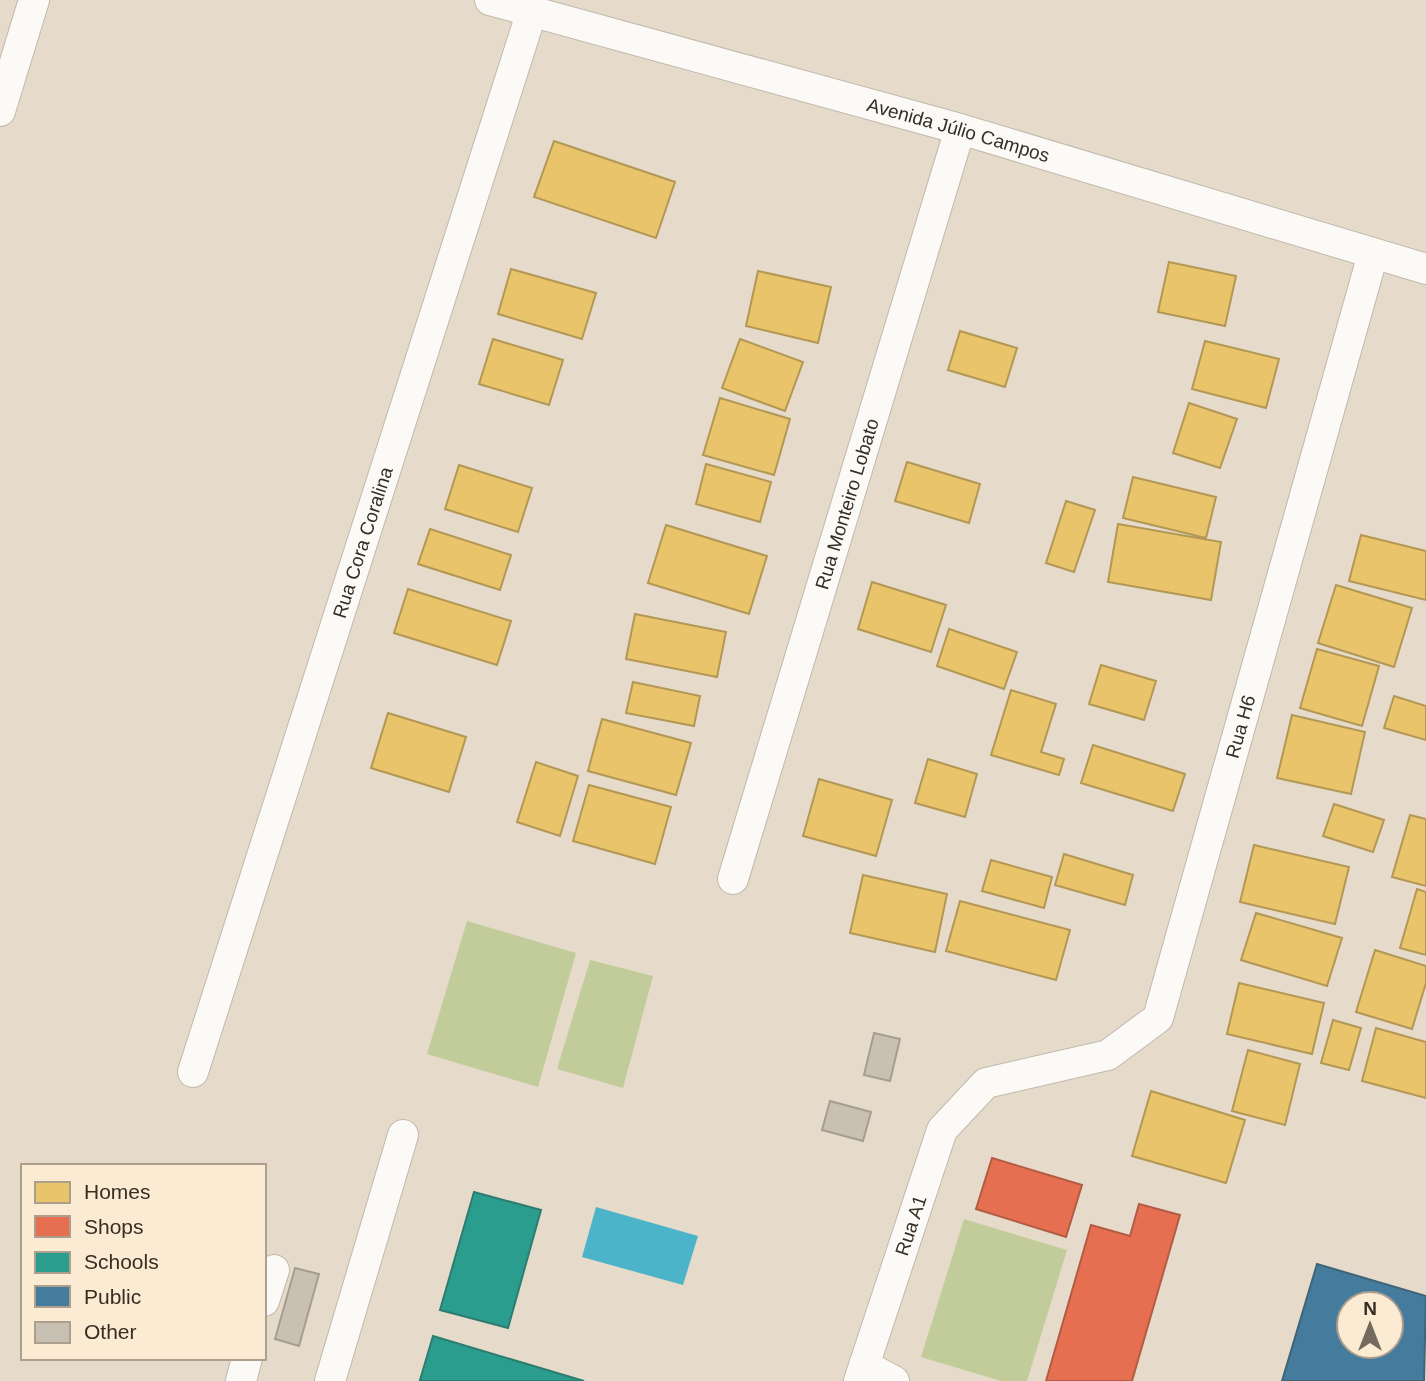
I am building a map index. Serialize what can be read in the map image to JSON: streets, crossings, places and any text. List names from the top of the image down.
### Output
{
  "streets": {
    "street": [
      "Avenida Júlio Campos",
      "Rua Monteiro Lobato",
      "Rua Cora Coralina",
      "Rua H6",
      "Rua A1"
    ]
  },
  "crossings": [
    ["Avenida Júlio Campos", "Rua Monteiro Lobato"],
    ["Avenida Júlio Campos", "Rua Cora Coralina"],
    ["Avenida Júlio Campos", "Rua H6"],
    ["Rua H6", "Rua A1"]
  ],
  "legend": [
    "Homes",
    "Shops",
    "Schools",
    "Public",
    "Other"
  ],
  "north": "top"
}
